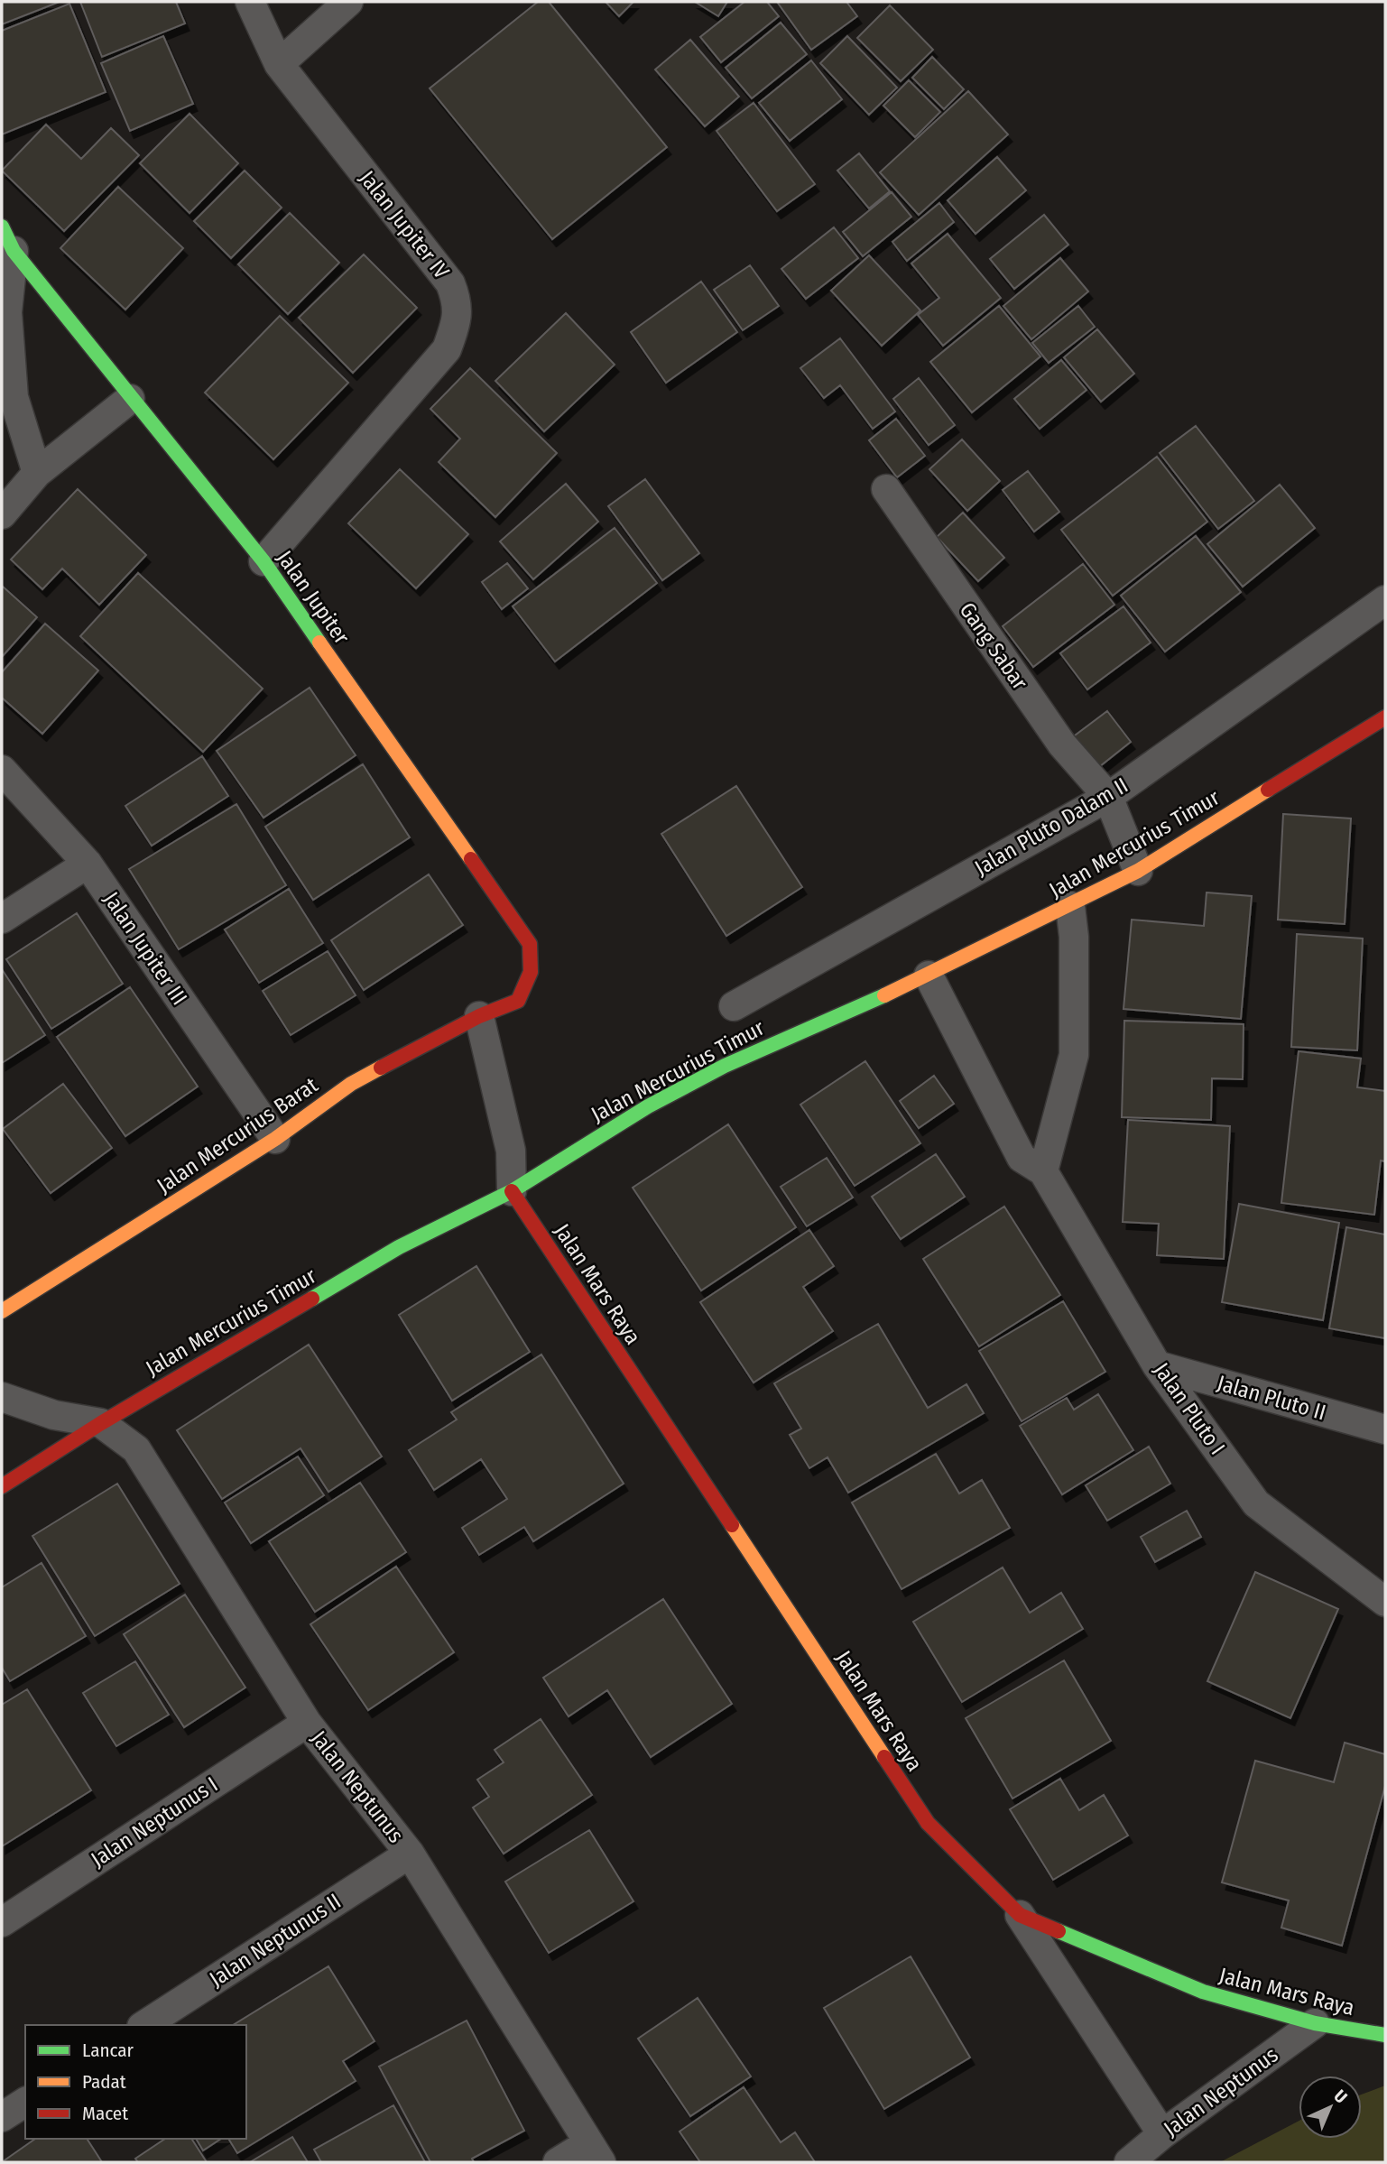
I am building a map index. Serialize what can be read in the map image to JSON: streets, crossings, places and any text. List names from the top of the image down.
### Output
{
  "streets": {
    "street": [
      "Jalan Jupiter IV",
      "Jalan Jupiter",
      "Gang Sabar",
      "Jalan Pluto Dalam II",
      "Jalan Mercurius Timur",
      "Jalan Jupiter III",
      "Jalan Mercurius Barat",
      "Jalan Mars Raya",
      "Jalan Pluto II",
      "Jalan Pluto I",
      "Jalan Neptunus",
      "Jalan Neptunus I",
      "Jalan Neptunus II"
    ]
  },
  "crossings": [
    ["Jalan Jupiter IV", "Jalan Jupiter"],
    ["Jalan Jupiter", "Jalan Mercurius Barat"],
    ["Gang Sabar", "Jalan Pluto Dalam II"],
    ["Gang Sabar", "Jalan Mercurius Timur"],
    ["Jalan Mercurius Timur", "Jalan Mars Raya"],
    ["Jalan Mercurius Timur", "Jalan Pluto I"],
    ["Jalan Mercurius Timur", "Jalan Neptunus"],
    ["Jalan Jupiter III", "Jalan Mercurius Barat"],
    ["Jalan Mars Raya", "Jalan Neptunus"],
    ["Jalan Pluto II", "Jalan Pluto I"],
    ["Jalan Neptunus", "Jalan Neptunus I"],
    ["Jalan Neptunus", "Jalan Neptunus II"]
  ],
  "legend": ["Lancar", "Padat", "Macet"],
  "north": "top right"
}
